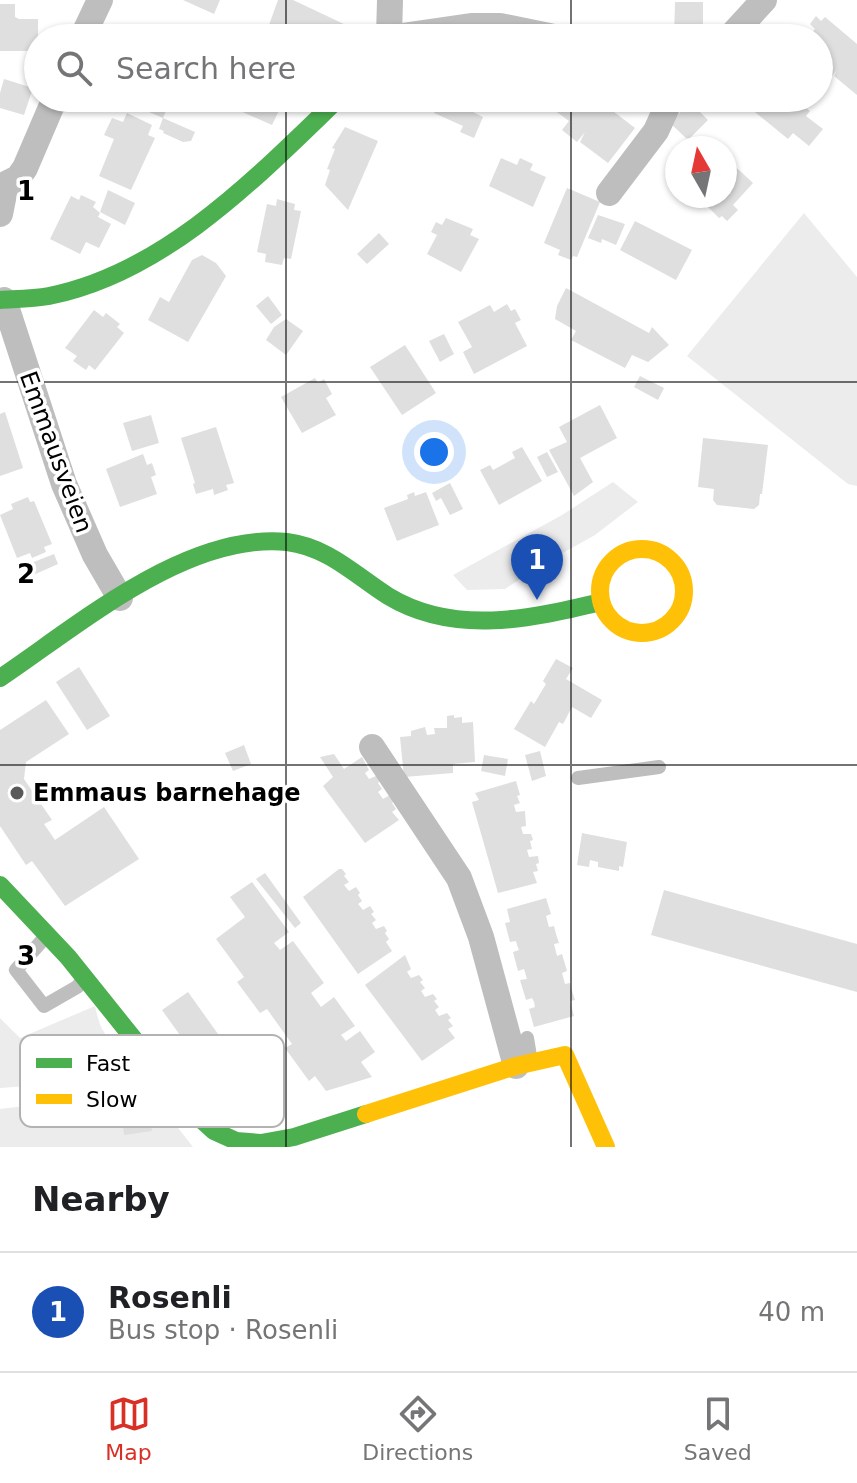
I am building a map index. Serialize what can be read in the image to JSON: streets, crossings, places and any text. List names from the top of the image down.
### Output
{
  "streets": {
    "street": ["Emmausveien"]
  },
  "places": ["Emmaus barnehage"],
  "legend": ["Fast", "Slow"],
  "north": "top",
  "page": {
    "search": "Search here",
    "pins": "1",
    "heading": "Nearby",
    "list": [
      {
        "mark": "1",
        "name": "Rosenli",
        "note": "Bus stop · Rosenli",
        "value": "40 m"
      }
    ],
    "nav": ["Map", "Directions", "Saved"]
  },
  "grid": {
    "rows": ["1", "2", "3"]
  }
}
